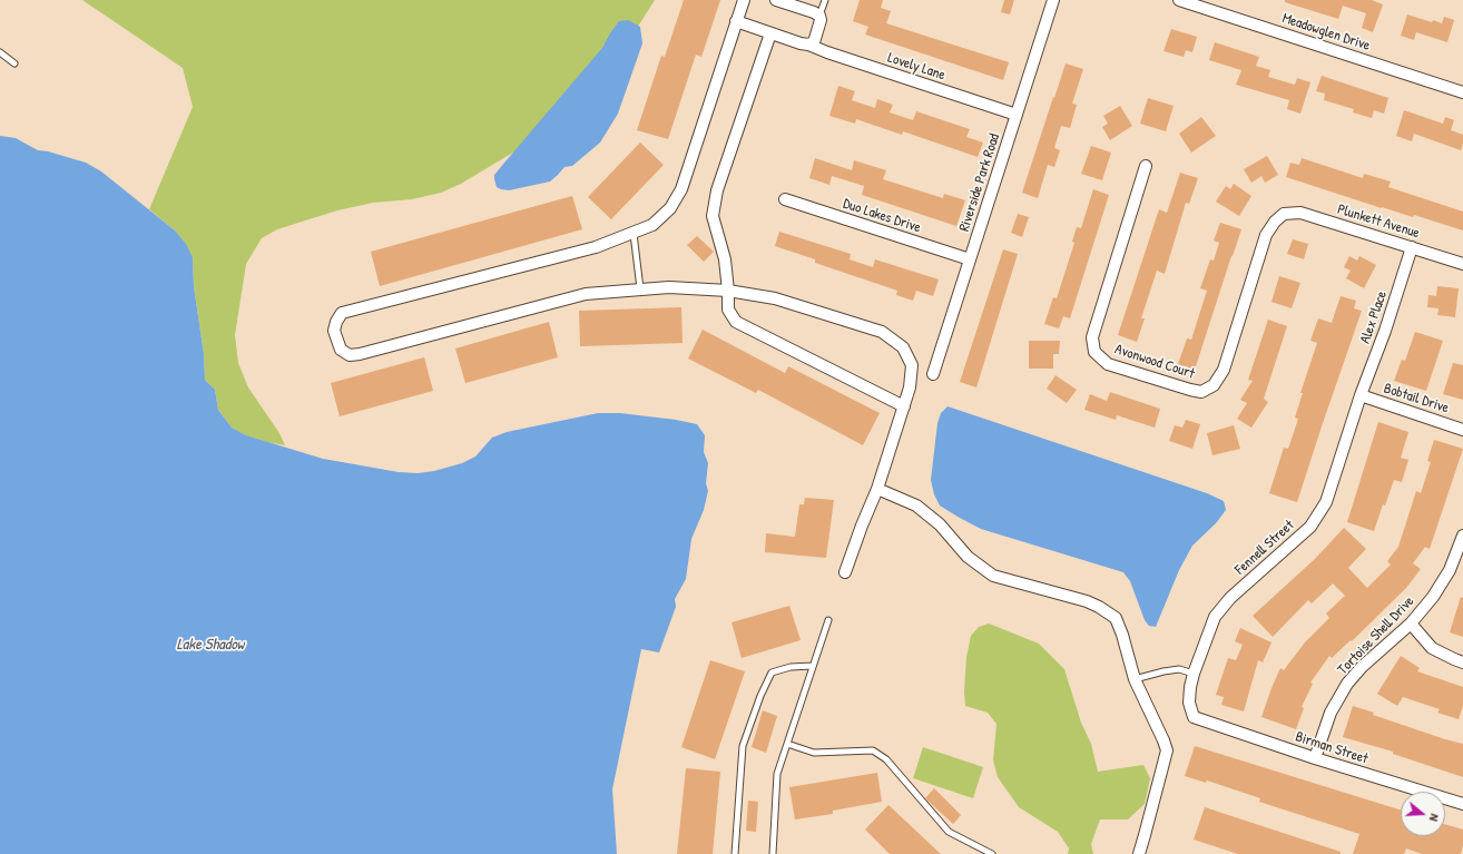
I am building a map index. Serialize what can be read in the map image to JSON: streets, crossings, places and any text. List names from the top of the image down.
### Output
{
  "streets": {
    "street": [
      "Meadowglen Drive",
      "Lovely Lane",
      "Riverside Park Road",
      "Duo Lakes Drive",
      "Plunkett Avenue",
      "Alex Place",
      "Avonwood Court",
      "Bobtail Drive",
      "Fennell Street",
      "Tortoise Shell Drive",
      "Birman Street"
    ]
  },
  "crossings": [
    ["Lovely Lane", "Riverside Park Road"],
    ["Riverside Park Road", "Duo Lakes Drive"],
    ["Plunkett Avenue", "Alex Place"],
    ["Plunkett Avenue", "Avonwood Court"],
    ["Alex Place", "Bobtail Drive"],
    ["Alex Place", "Fennell Street"],
    ["Bobtail Drive", "Fennell Street"],
    ["Fennell Street", "Birman Street"],
    ["Tortoise Shell Drive", "Birman Street"]
  ],
  "water": ["Lake Shadow"],
  "north": "right"
}
